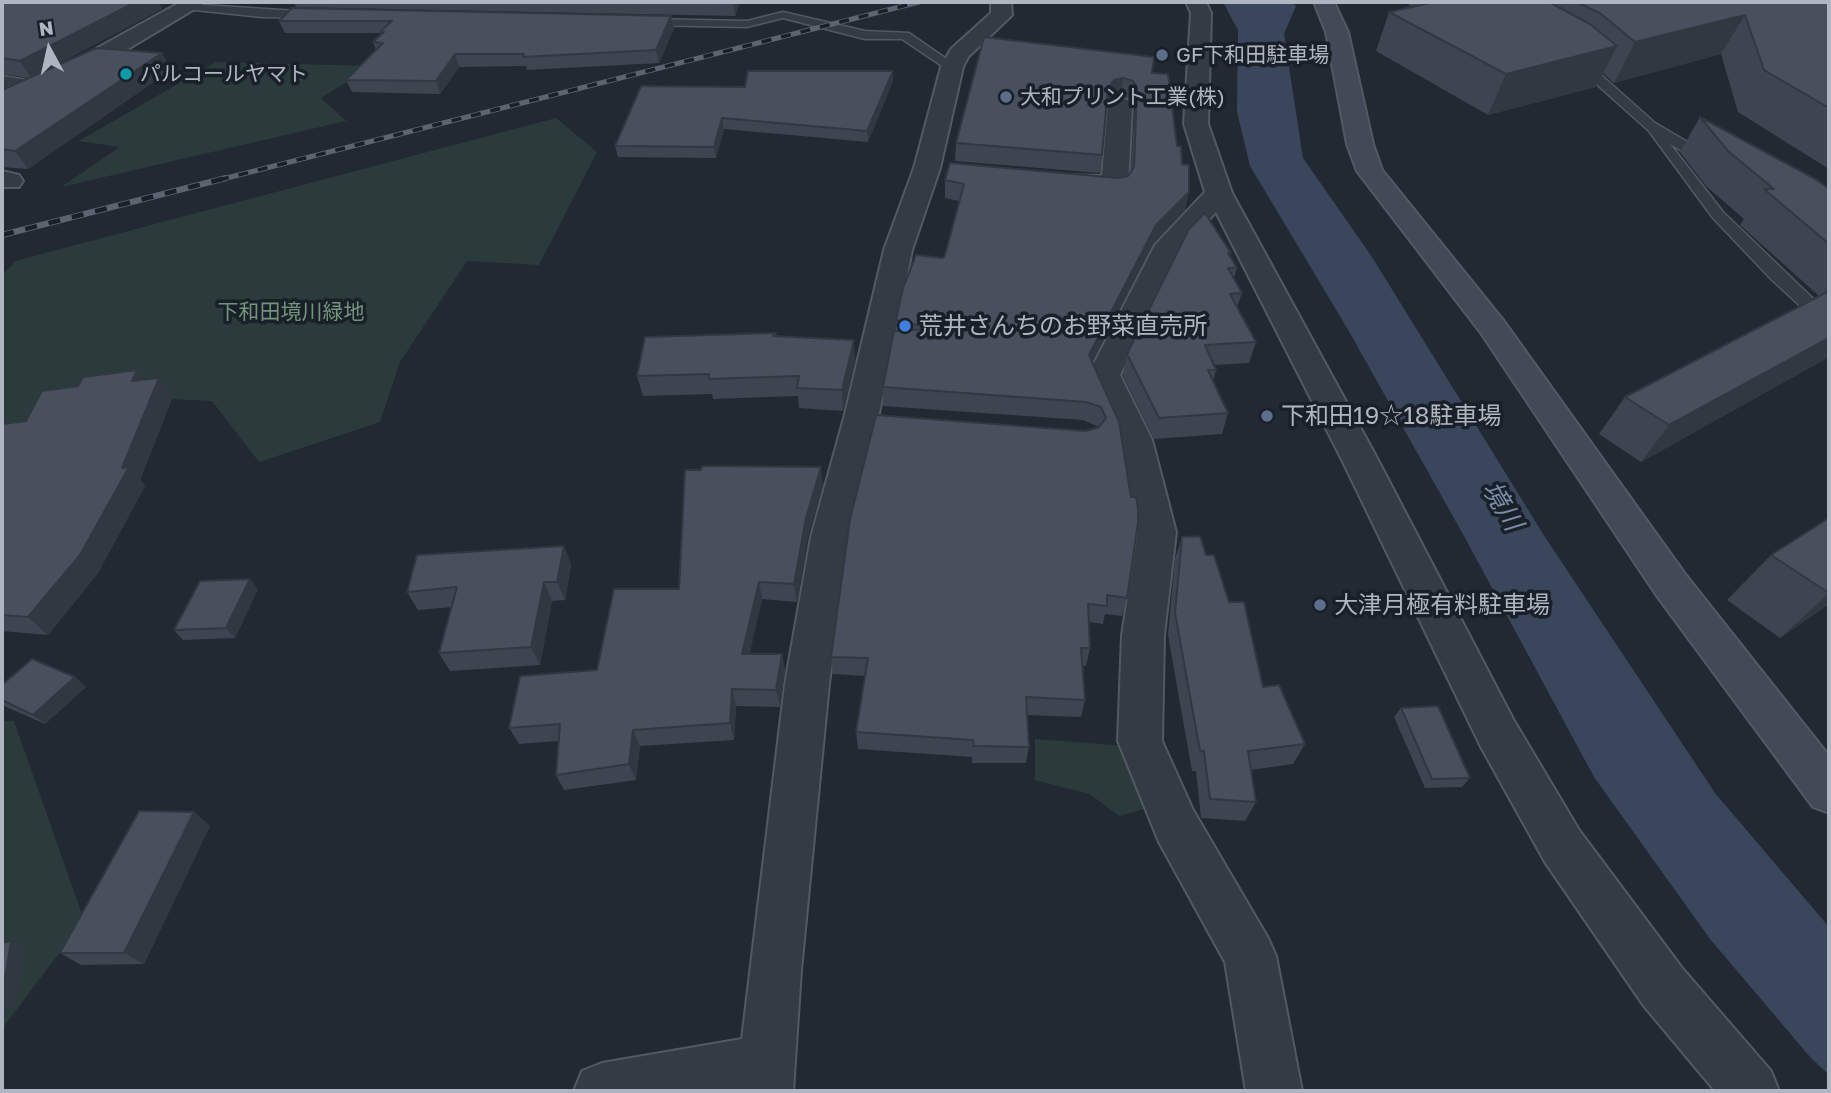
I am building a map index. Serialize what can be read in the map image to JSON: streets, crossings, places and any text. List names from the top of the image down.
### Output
{
  "water": ["境川"],
  "parks": ["下和田境川緑地"],
  "places": [
    "GF下和田駐車場",
    "パルコールヤマト",
    "大和プリント工業(株)",
    "荒井さんちのお野菜直売所",
    "下和田19☆18駐車場",
    "大津月極有料駐車場"
  ],
  "north": "top"
}
